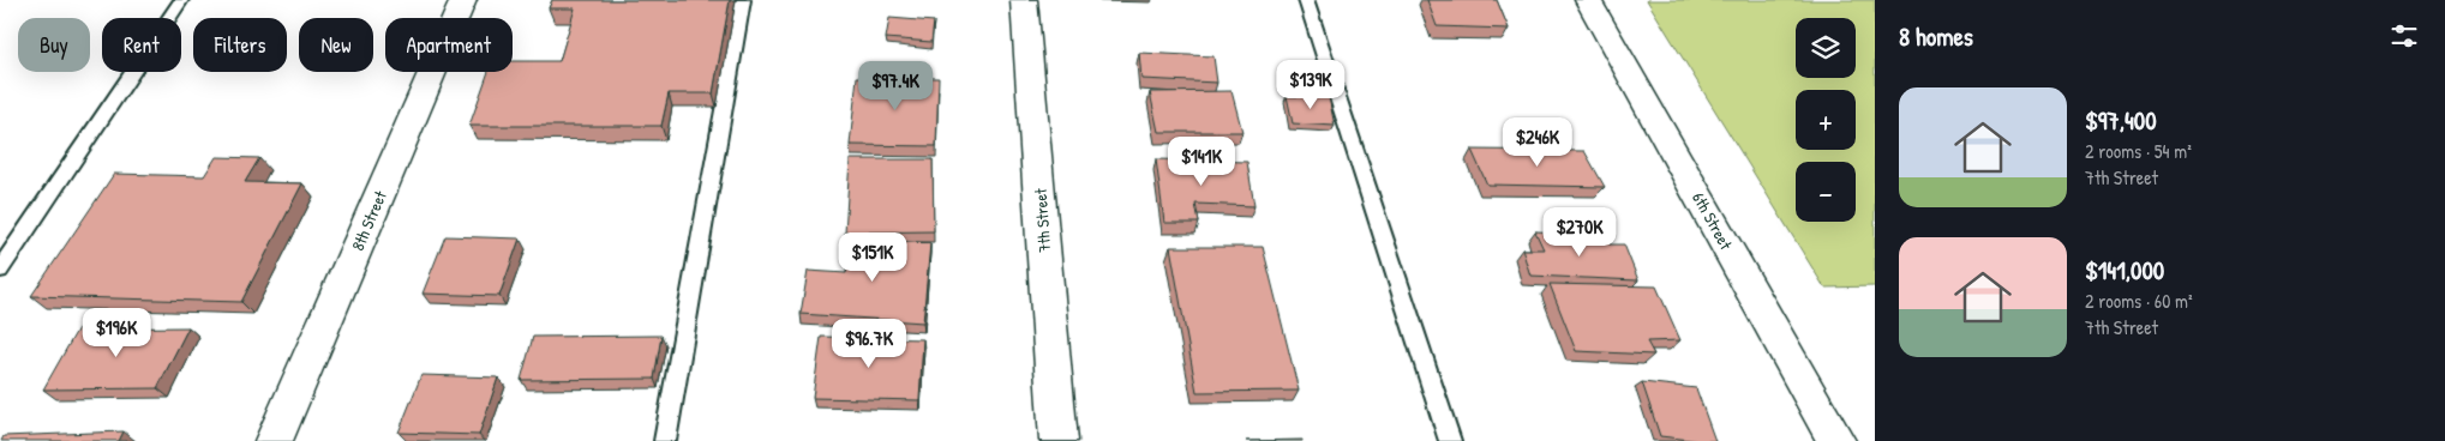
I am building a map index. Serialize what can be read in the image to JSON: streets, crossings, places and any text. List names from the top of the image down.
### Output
{
  "streets": {
    "street": ["8th Street", "7th Street", "6th Street"]
  },
  "page": {
    "heading": "8 homes",
    "map_buttons": ["+", "−"],
    "chip": [
      "Buy",
      "Rent",
      "Filters",
      "New",
      "Apartment"
    ],
    "price": [
      "$139K",
      "$97.4K",
      "$246K",
      "$141K",
      "$270K",
      "$151K",
      "$196K",
      "$96.7K"
    ],
    "list": [
      {
        "name": "$97,400",
        "note": "2 rooms · 54 m² · 7th Street"
      },
      {
        "name": "$141,000",
        "note": "2 rooms · 60 m² · 7th Street"
      }
    ]
  }
}
